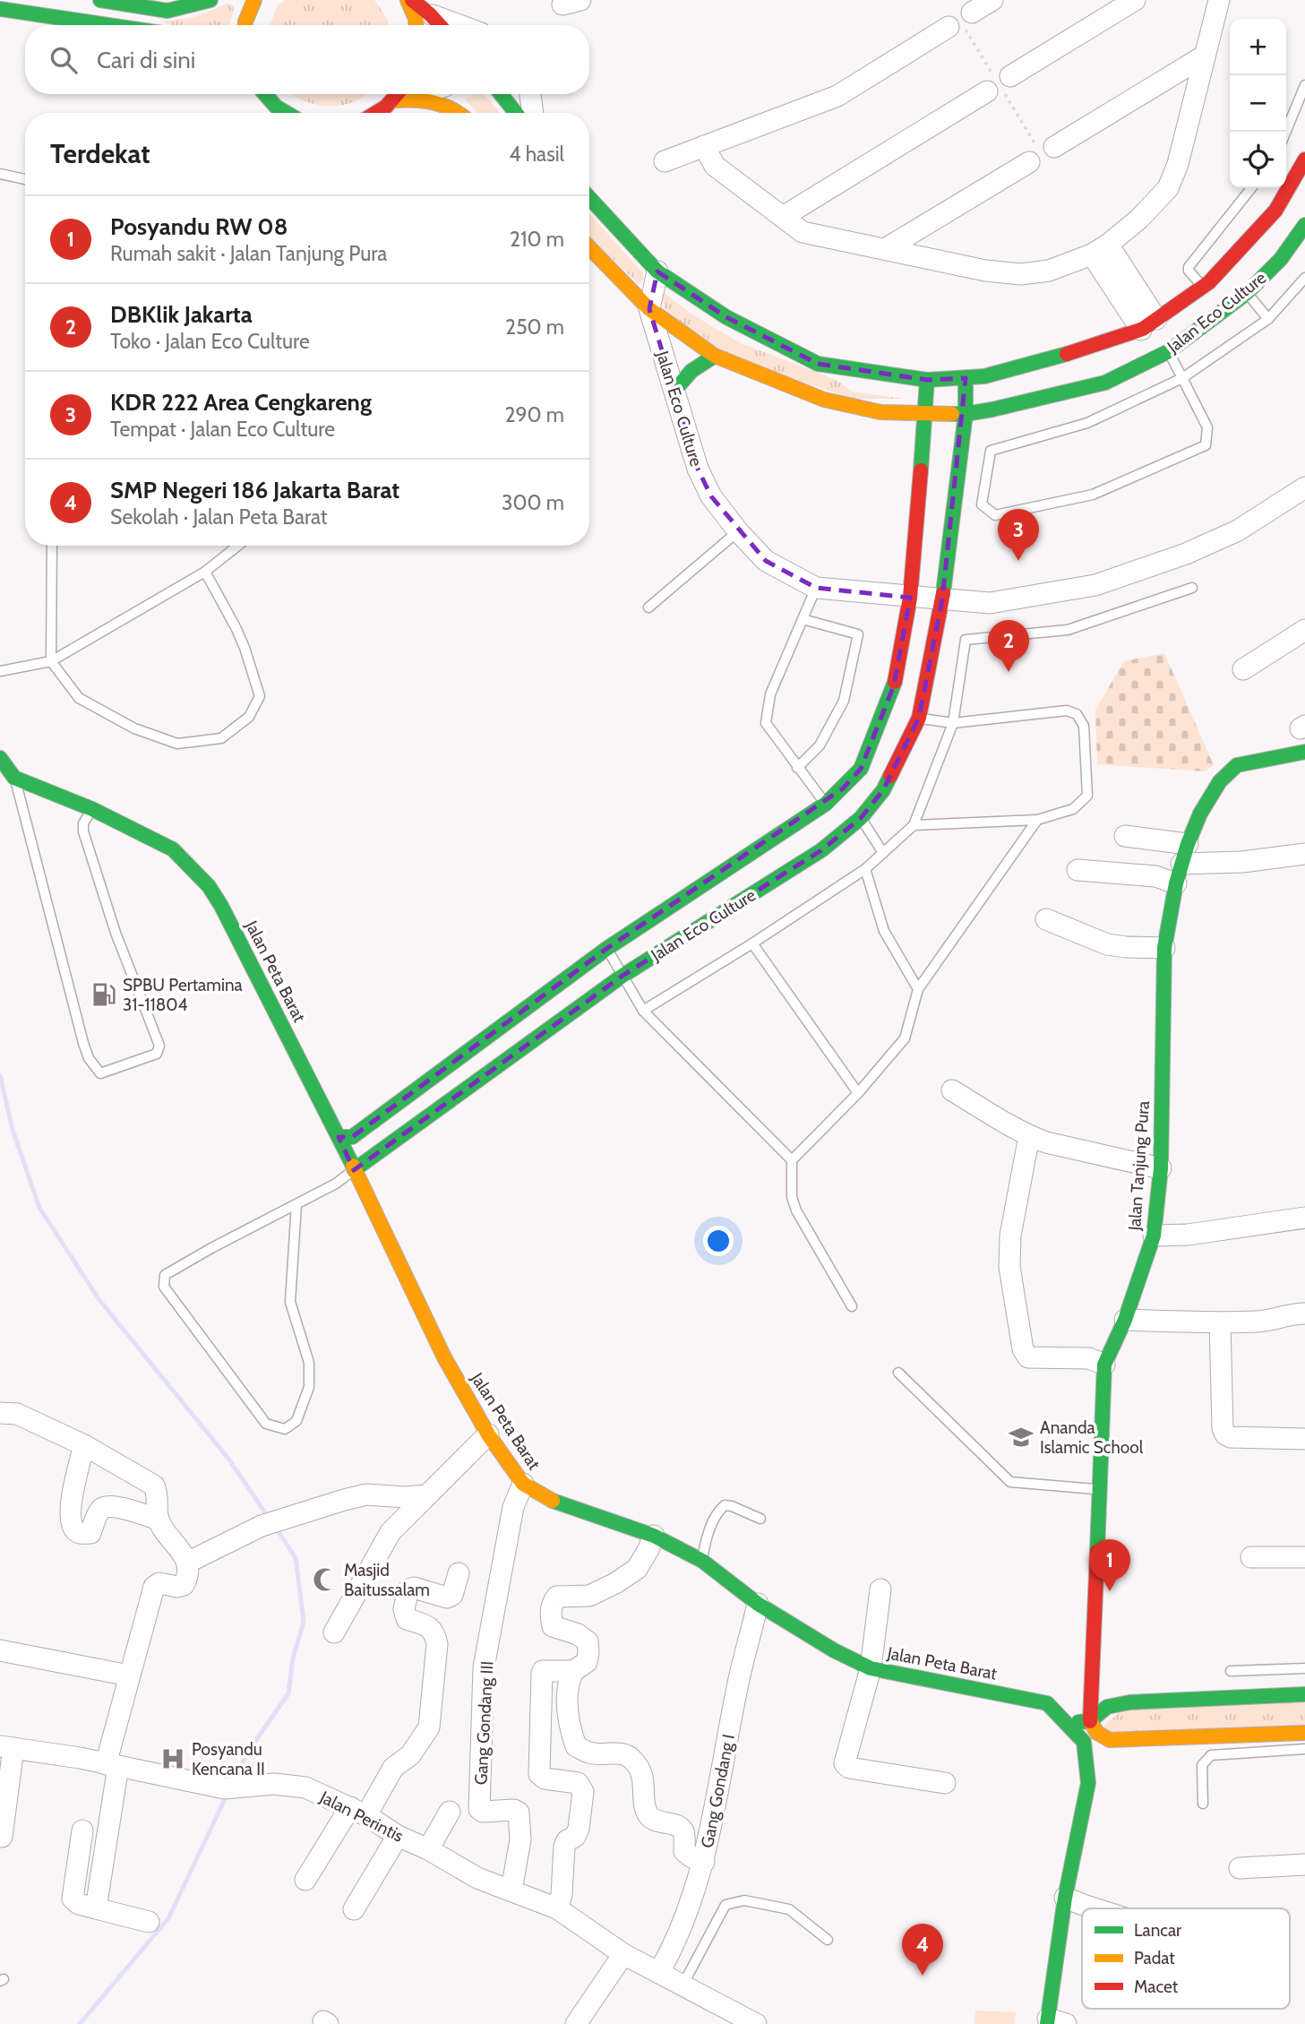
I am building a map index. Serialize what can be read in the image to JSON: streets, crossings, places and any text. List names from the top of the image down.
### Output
{
  "streets": {
    "street": [
      "Jalan Eco Culture",
      "Jalan Peta Barat",
      "Jalan Tanjung Pura",
      "Gang Gondang III",
      "Gang Gondang I",
      "Jalan Perintis"
    ]
  },
  "crossings": [
    ["Jalan Eco Culture", "Jalan Peta Barat"],
    ["Jalan Peta Barat", "Gang Gondang III"],
    ["Jalan Peta Barat", "Gang Gondang I"],
    ["Gang Gondang III", "Jalan Perintis"],
    ["Gang Gondang I", "Jalan Perintis"]
  ],
  "places": {
    "fuel station": ["SPBU Pertamina 31-11804"],
    "school or university": ["Ananda Islamic School"],
    "mosque": ["Masjid Baitussalam"],
    "hospital": ["Posyandu Kencana II"]
  },
  "legend": ["Lancar", "Padat", "Macet"],
  "page": {
    "map_buttons": ["+", "−"],
    "search": "Cari di sini",
    "heading": ["Terdekat", "4 hasil"],
    "list": [
      {
        "mark": "1",
        "name": "Posyandu RW 08",
        "note": "Rumah sakit · Jalan Tanjung Pura",
        "value": "210 m"
      },
      {
        "mark": "2",
        "name": "DBKlik Jakarta",
        "note": "Toko · Jalan Eco Culture",
        "value": "250 m"
      },
      {
        "mark": "3",
        "name": "KDR 222 Area Cengkareng",
        "note": "Tempat · Jalan Eco Culture",
        "value": "290 m"
      },
      {
        "mark": "4",
        "name": "SMP Negeri 186 Jakarta Barat",
        "note": "Sekolah · Jalan Peta Barat",
        "value": "300 m"
      }
    ],
    "pins": [
      "3",
      "2",
      "1",
      "4"
    ]
  }
}
